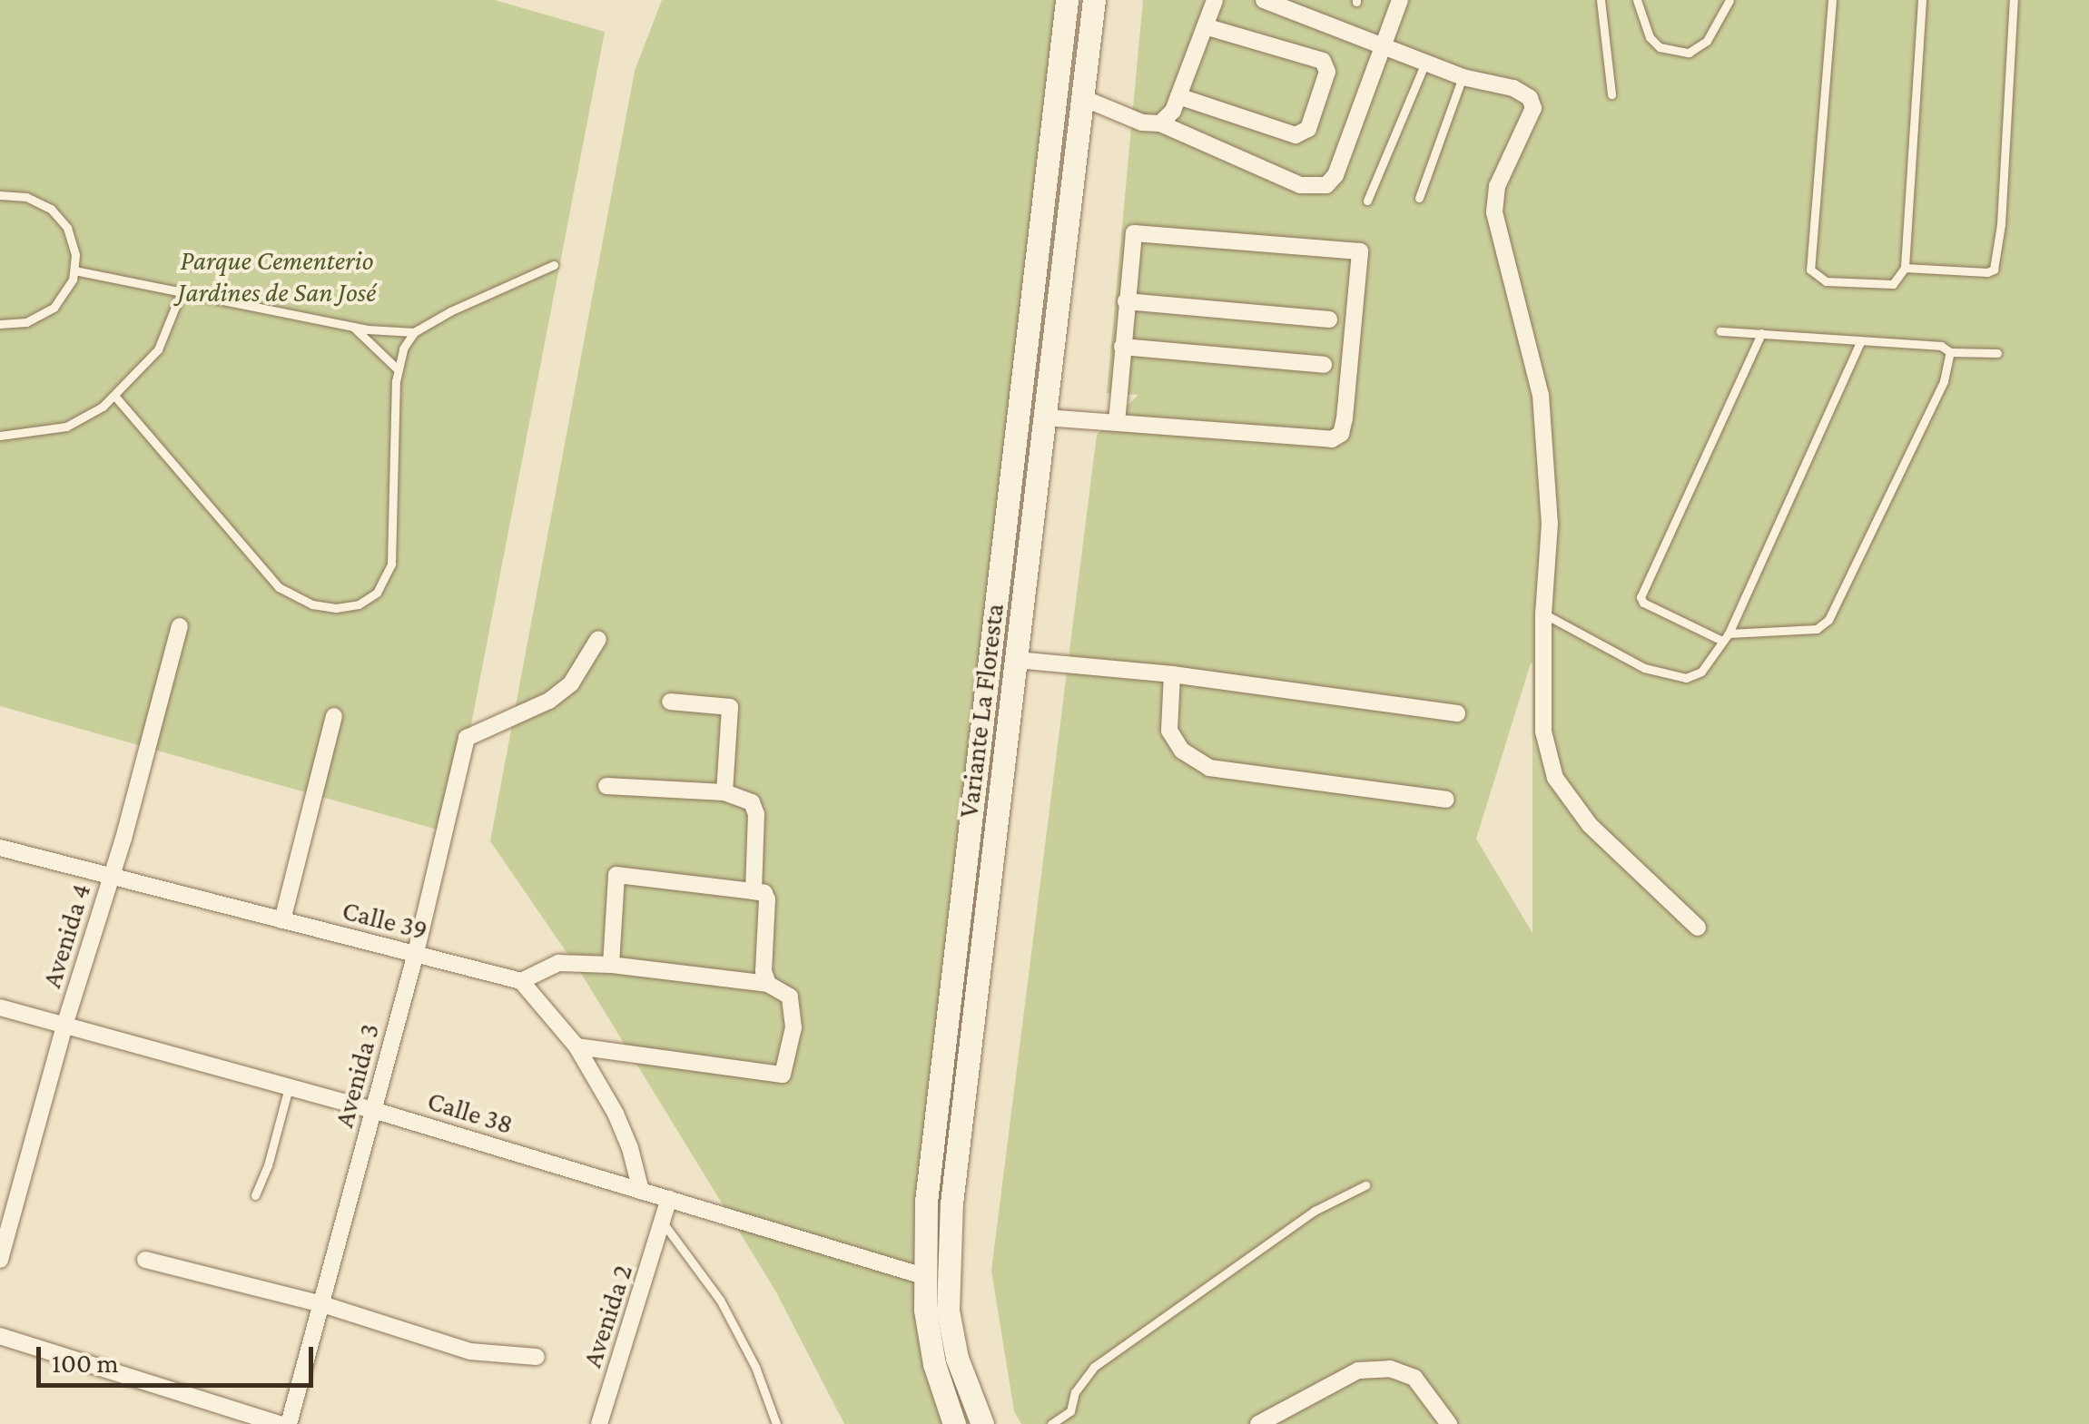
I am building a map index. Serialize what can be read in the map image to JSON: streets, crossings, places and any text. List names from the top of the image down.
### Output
{
  "streets": {
    "main road": ["Variante La Floresta"],
    "street": [
      "Calle 39",
      "Avenida 4",
      "Avenida 3",
      "Calle 38",
      "Avenida 2"
    ]
  },
  "crossings": [
    ["Variante La Floresta", "Calle 38"],
    ["Calle 39", "Avenida 4"],
    ["Calle 39", "Avenida 3"],
    ["Avenida 4", "Calle 38"],
    ["Avenida 3", "Calle 38"]
  ],
  "parks": ["Parque Cementerio Jardines de San José"],
  "scale_bar": "100 m"
}
